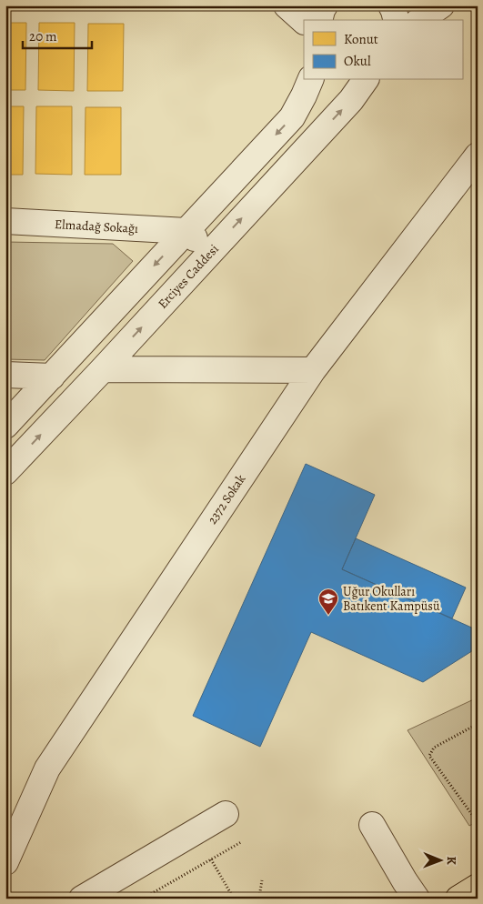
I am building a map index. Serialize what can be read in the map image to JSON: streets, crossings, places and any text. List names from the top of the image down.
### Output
{
  "streets": {
    "street": ["Elmadağ Sokağı", "Erciyes Caddesi", "2372 Sokak"]
  },
  "places": {
    "school or university": ["Uğur Okulları Batıkent Kampüsü"]
  },
  "legend": ["Konut", "Okul"],
  "scale_bar": "20 m",
  "north": "right"
}
